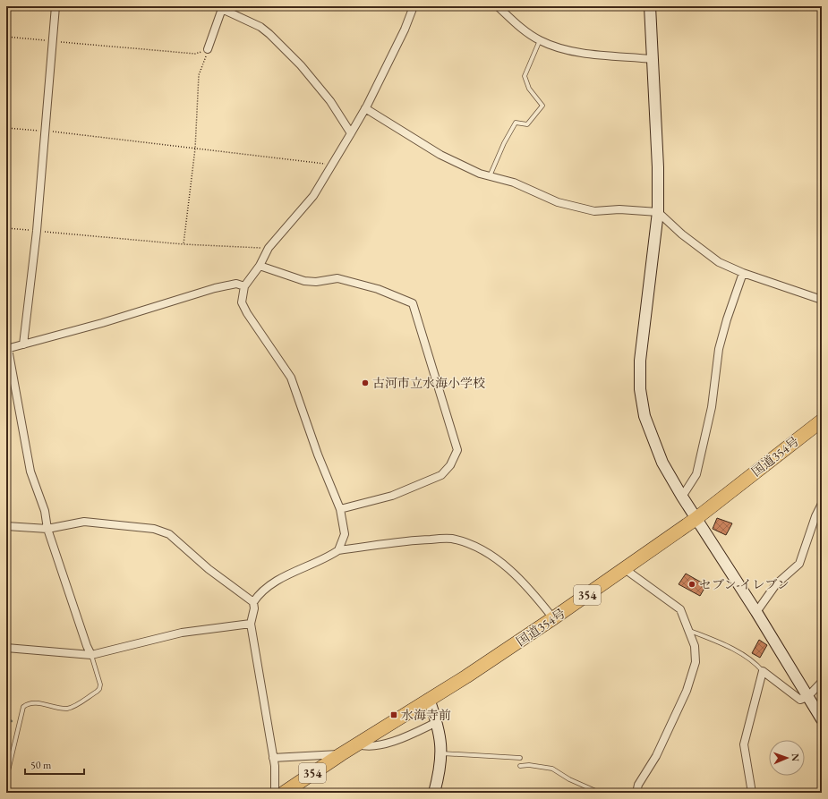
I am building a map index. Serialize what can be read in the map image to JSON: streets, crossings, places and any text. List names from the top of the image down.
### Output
{
  "streets": {
    "highway": ["国道354号", "354"]
  },
  "places": {
    "other": ["古河市立水海小学校", "セブン-イレブン"],
    "transit": ["水海寺前"]
  },
  "scale_bar": "50 m",
  "north": "right"
}
